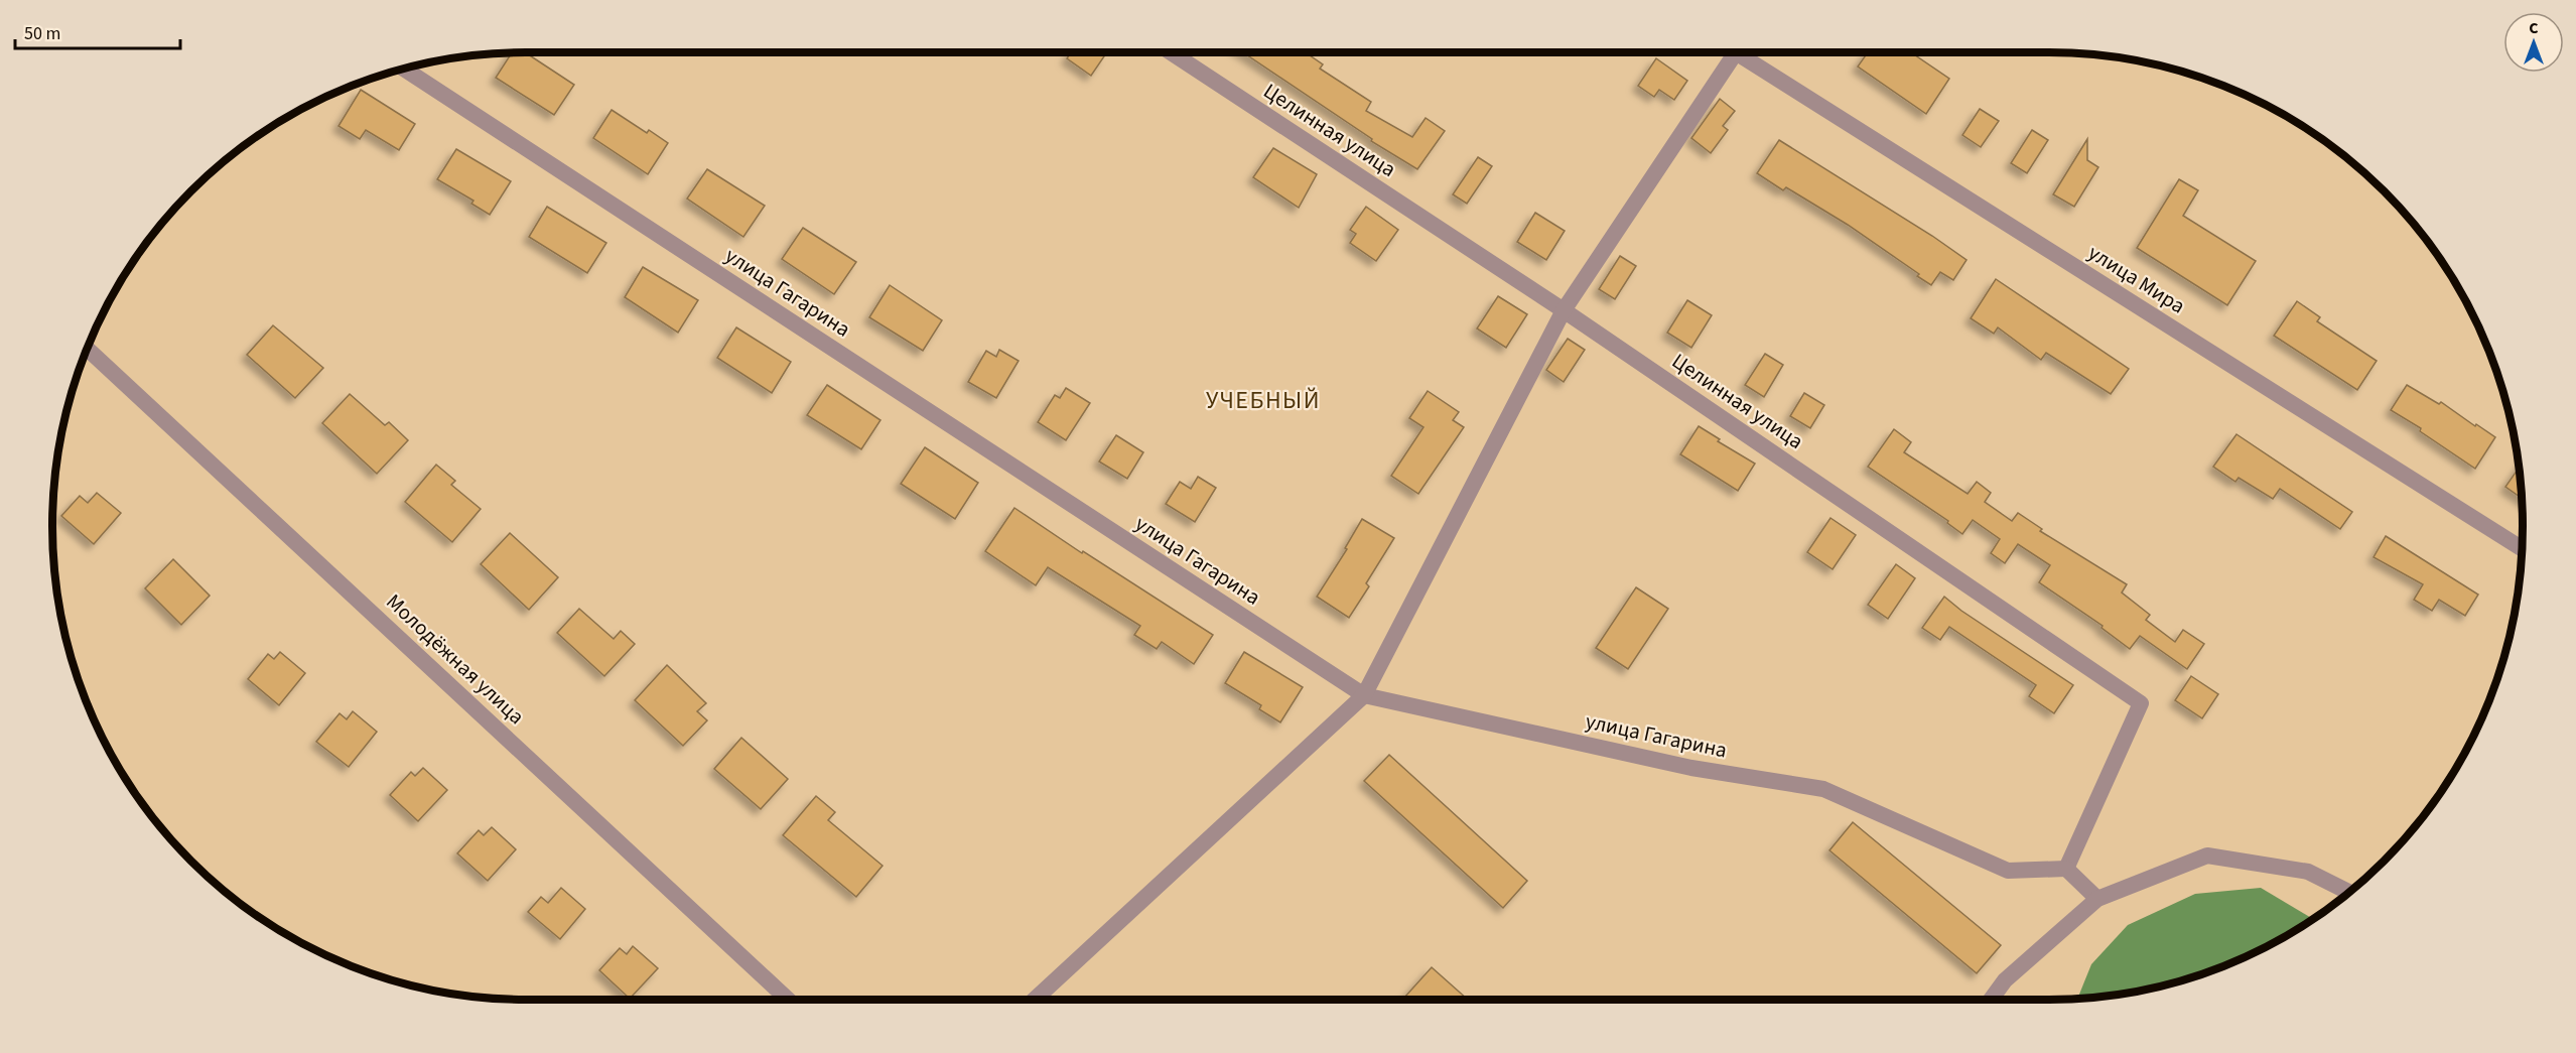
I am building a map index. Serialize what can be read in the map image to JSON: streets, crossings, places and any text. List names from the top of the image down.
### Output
{
  "streets": {
    "street": [
      "Целинная улица",
      "улица Мира",
      "улица Гагарина",
      "Молодёжная улица"
    ]
  },
  "crossings": [
    ["Целинная улица", "улица Гагарина"]
  ],
  "districts": ["УЧЕБНЫЙ"],
  "scale_bar": "50 m",
  "north": "top"
}
